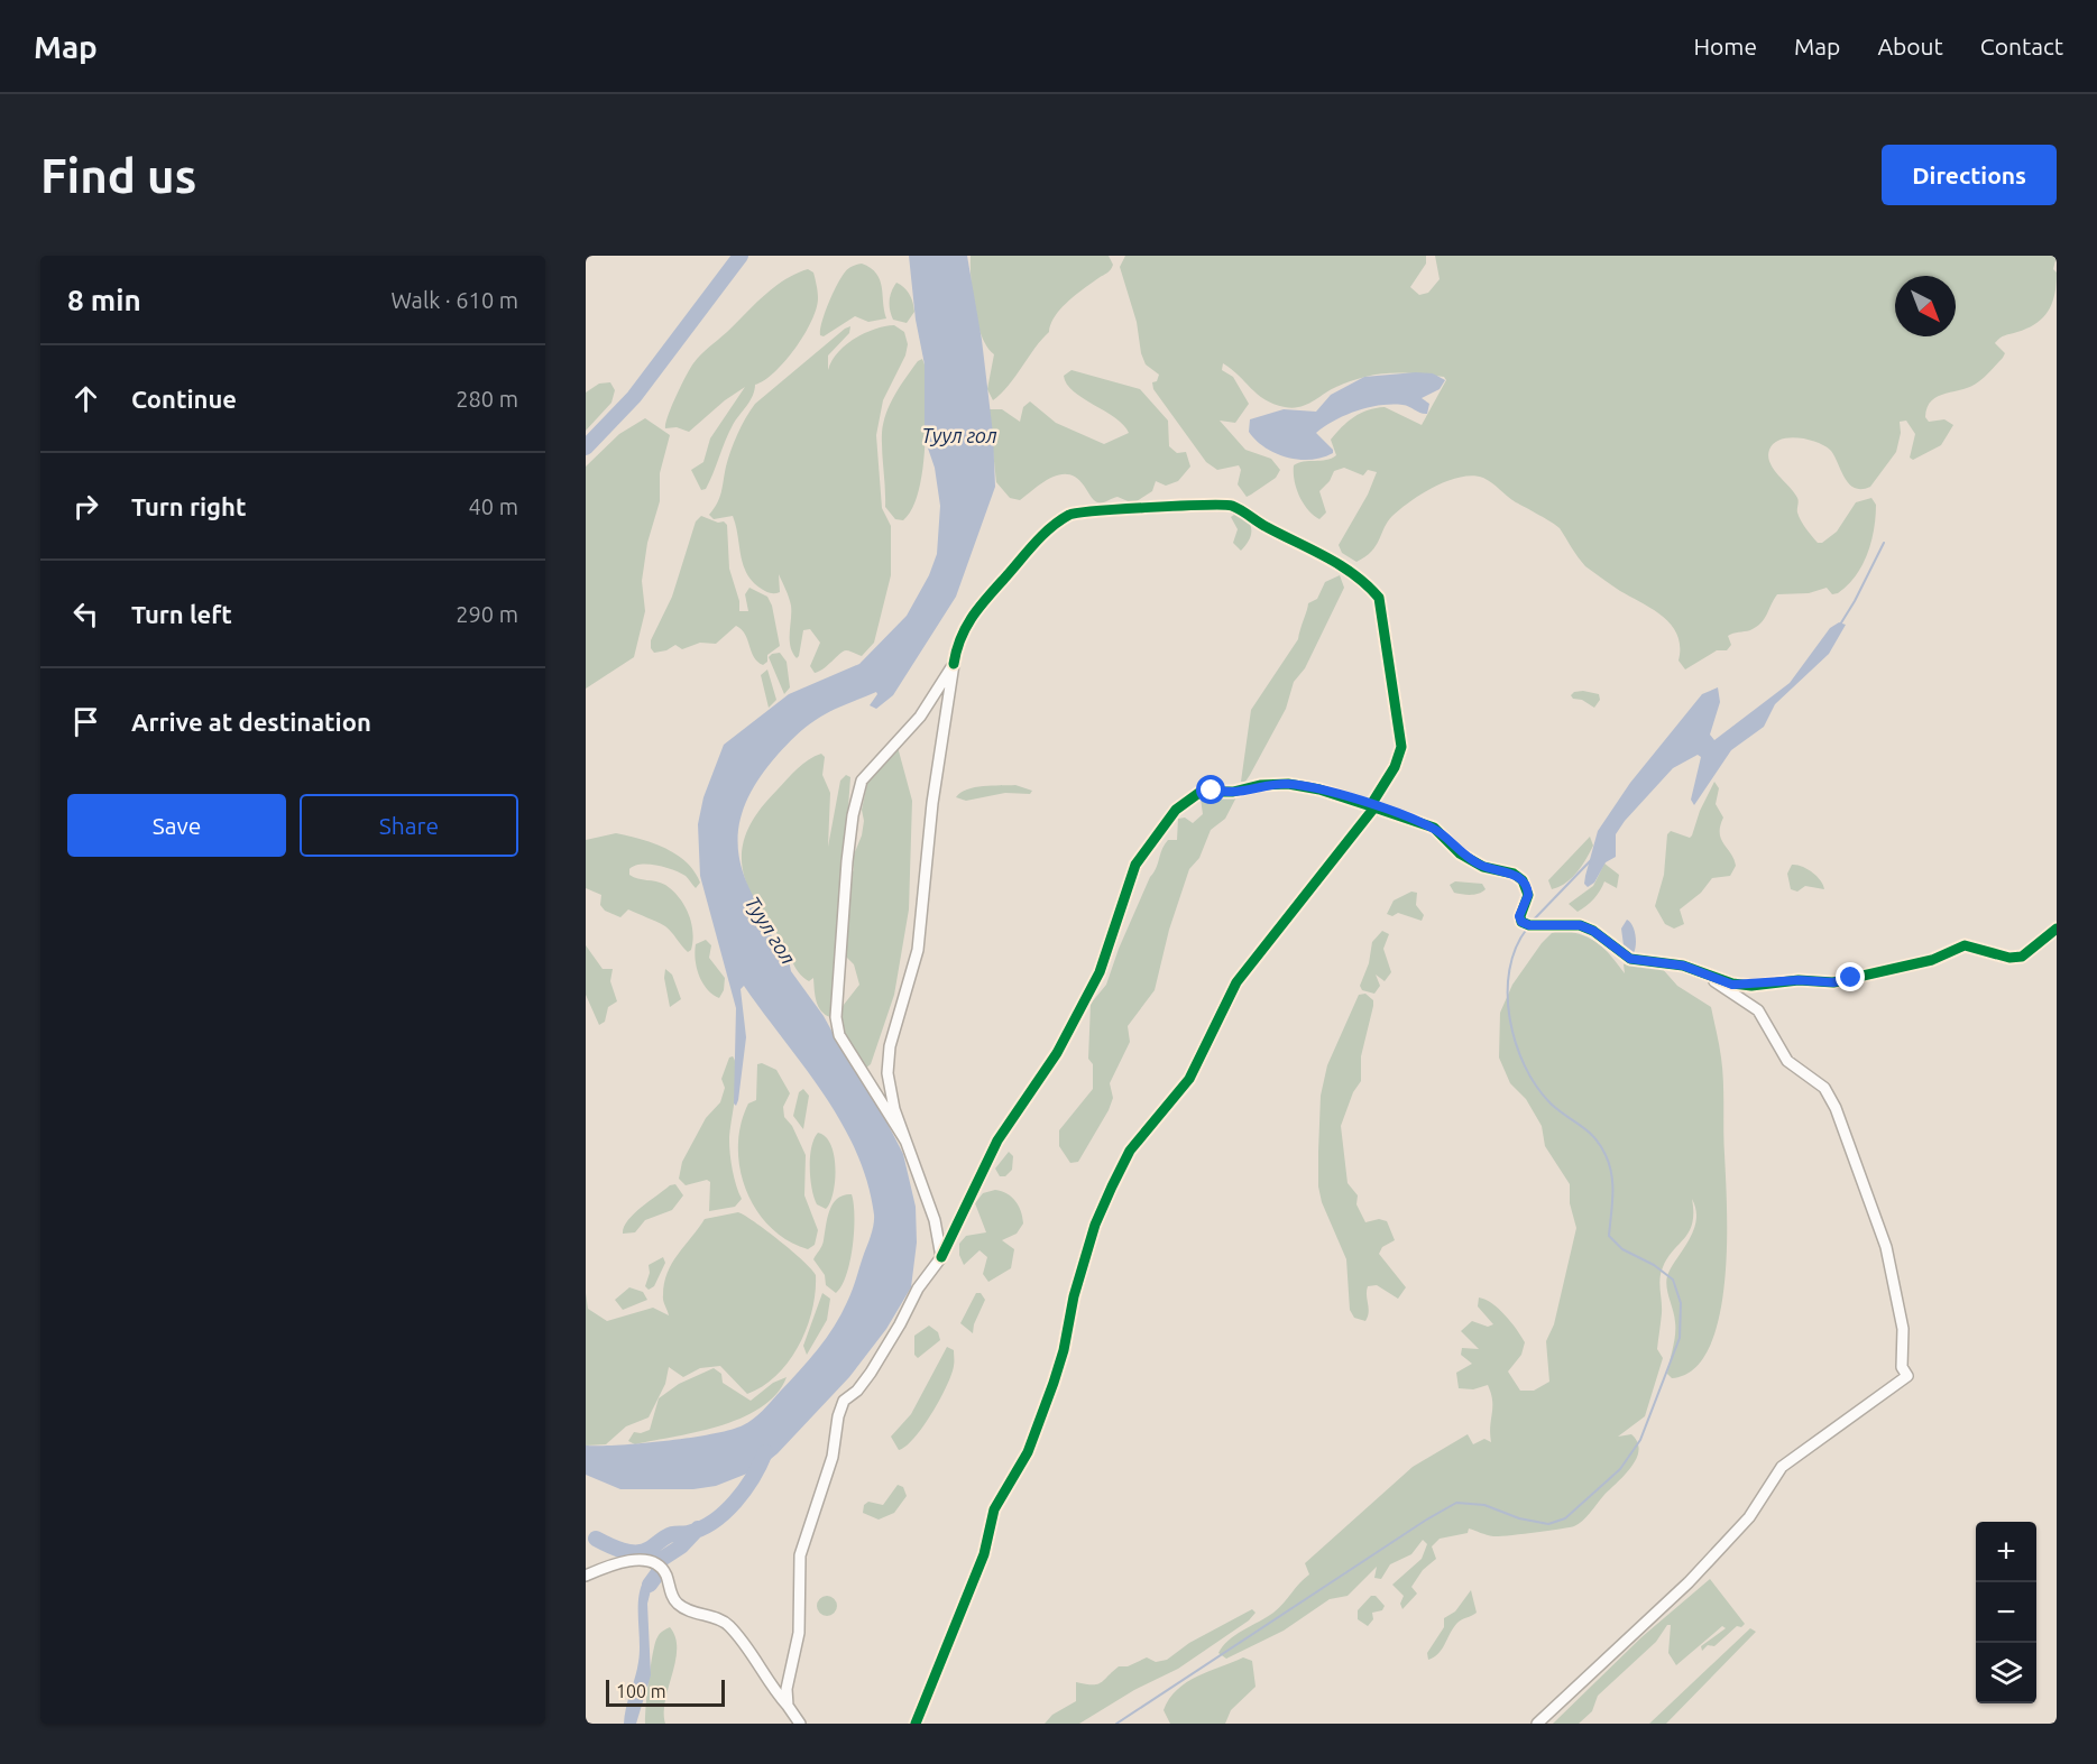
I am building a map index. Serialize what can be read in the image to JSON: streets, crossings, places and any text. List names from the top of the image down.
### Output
{
  "water": ["Туул гол"],
  "scale_bar": "100 m",
  "north": "bottom right",
  "page": {
    "header": "Map",
    "nav": [
      "Home",
      "Map",
      "About",
      "Contact"
    ],
    "buttons": [
      "Directions",
      ["Save", "Share"]
    ],
    "title": "Find us",
    "heading": ["8 min", "Walk · 610 m"],
    "list": [
      ["Continue", "280 m"],
      ["Turn right", "40 m"],
      ["Turn left", "290 m"],
      "Arrive at destination"
    ],
    "map_buttons": ["+", "−"],
    "scale": "100 m"
  }
}
